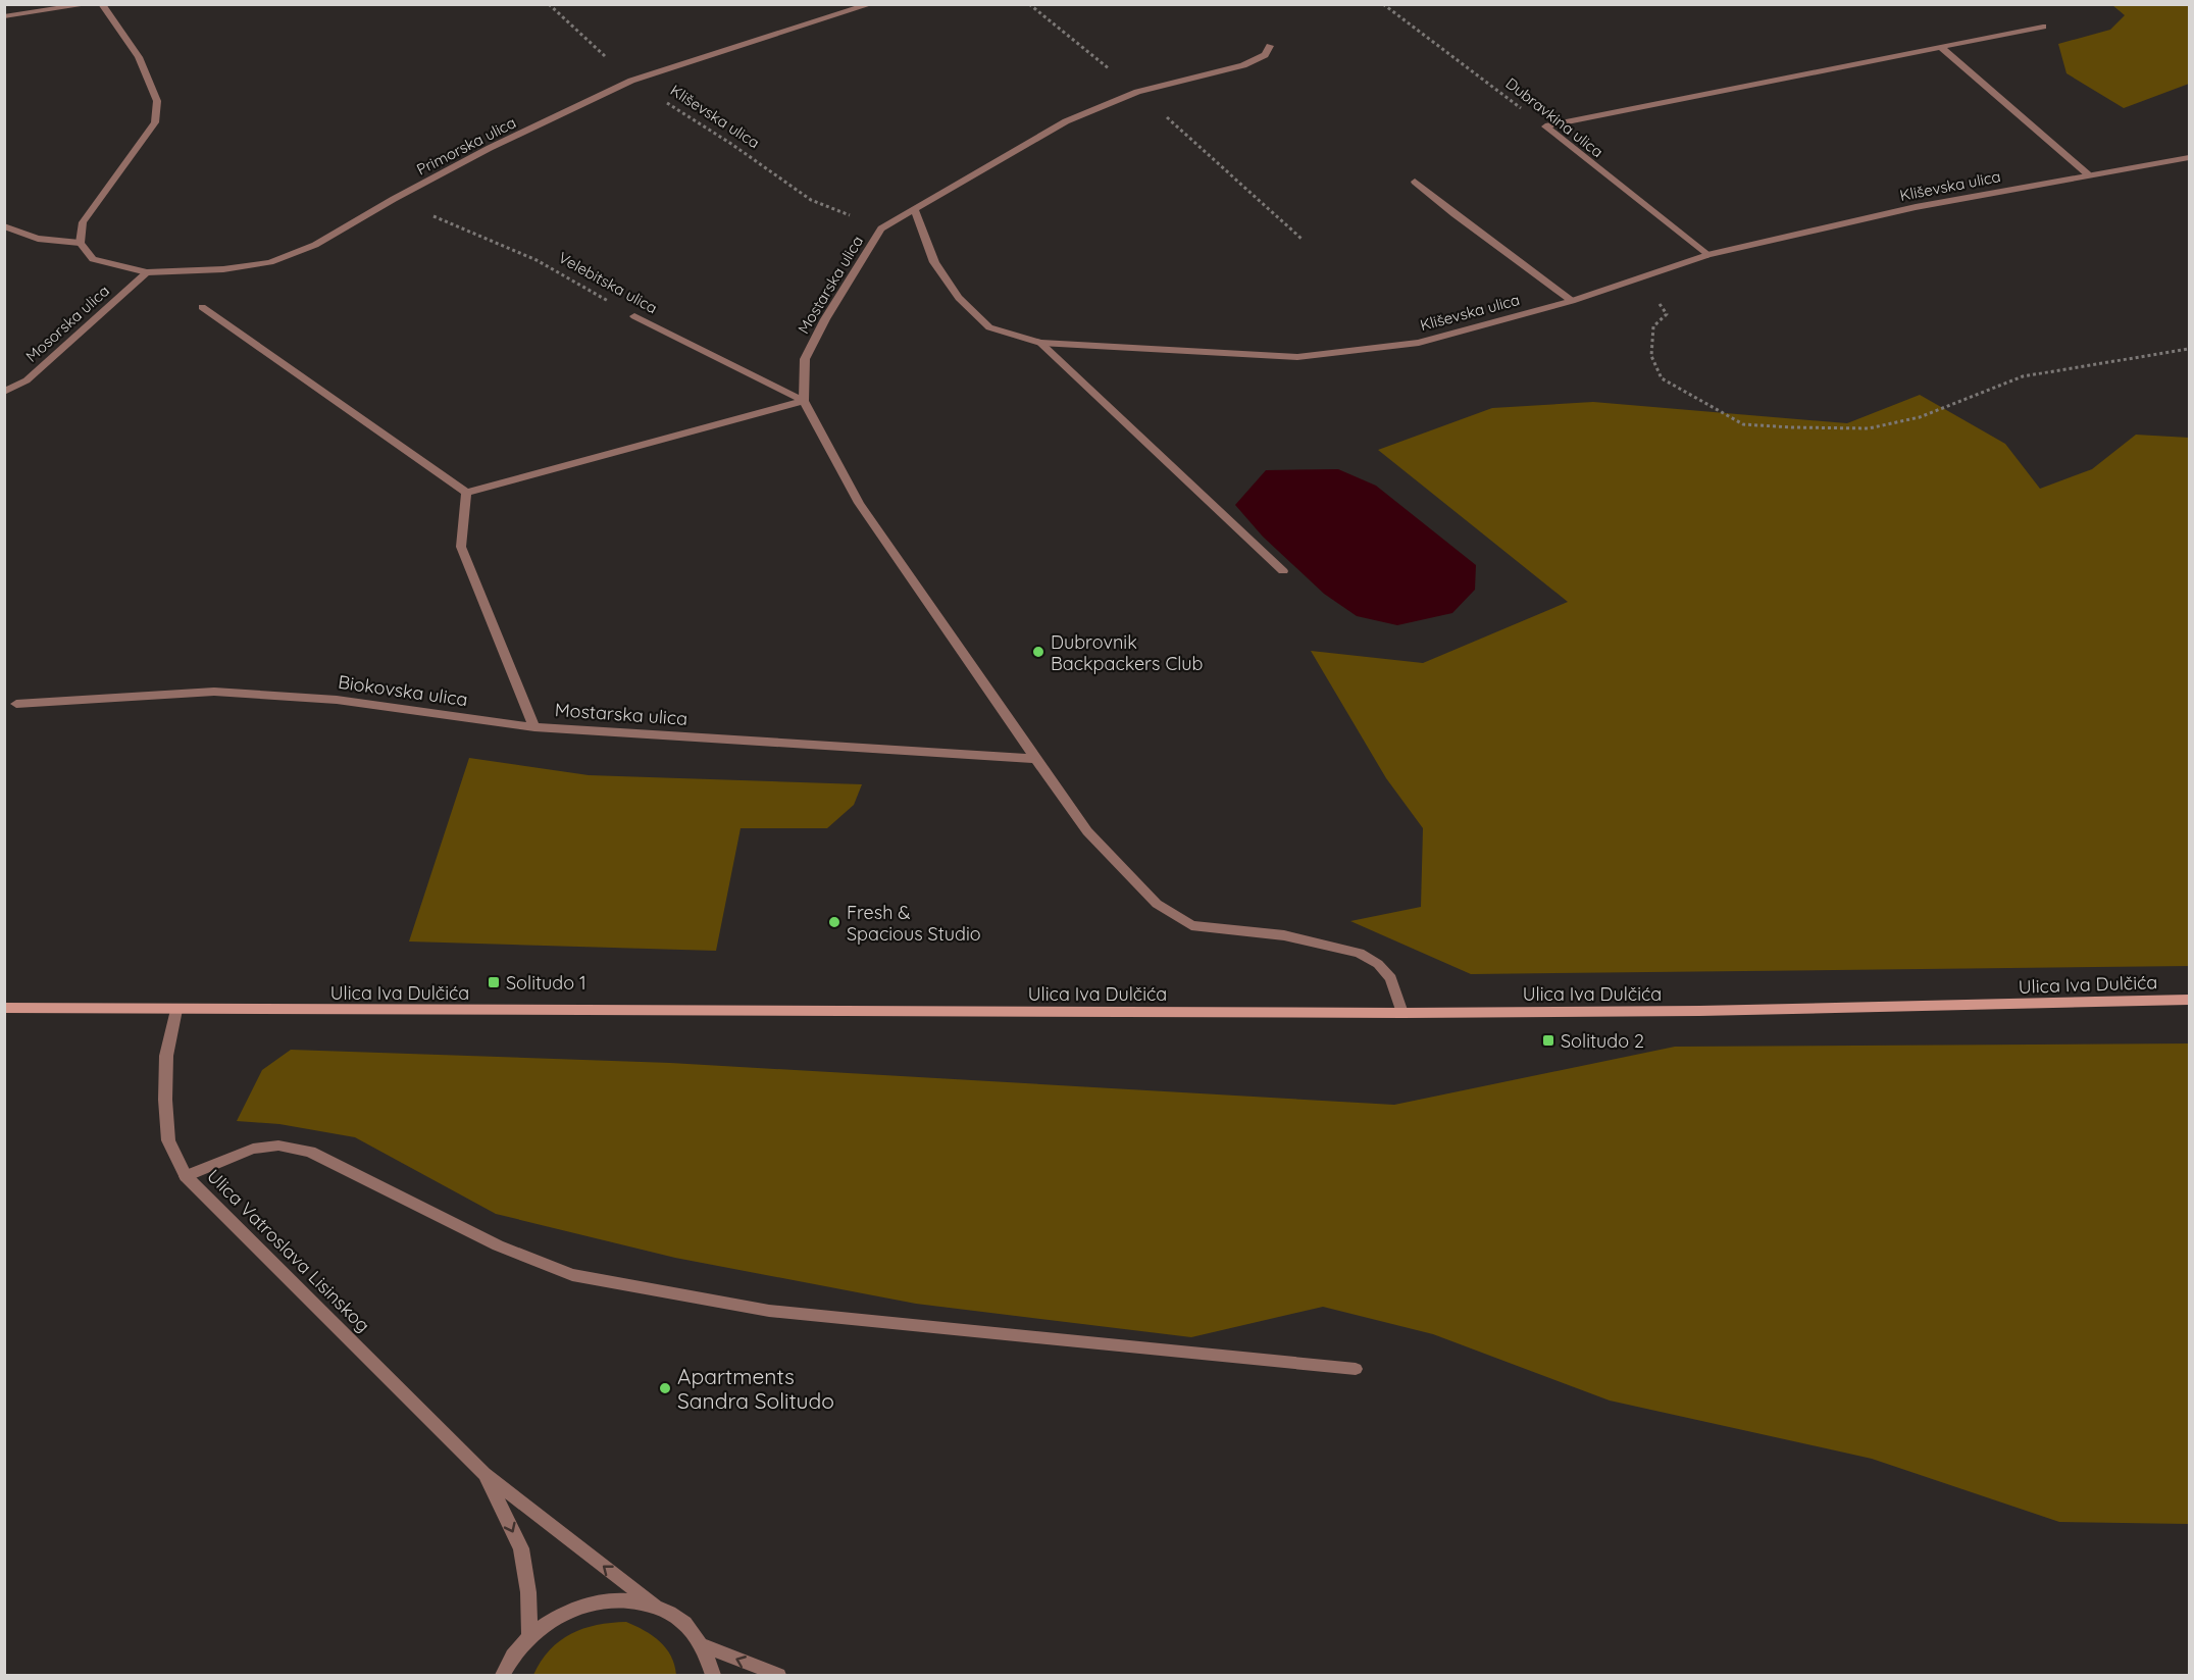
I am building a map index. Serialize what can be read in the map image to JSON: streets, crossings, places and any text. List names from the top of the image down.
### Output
{
  "streets": {
    "main road": ["Ulica Iva Dulčića"],
    "street": [
      "Kliševska ulica",
      "Dubravkina ulica",
      "Primorska ulica",
      "Velebitska ulica",
      "Mostarska ulica",
      "Mosorska ulica",
      "Biokovska ulica",
      "Ulica Vatroslava Lisinskog"
    ]
  },
  "crossings": [
    ["Kliševska ulica", "Dubravkina ulica"],
    ["Kliševska ulica", "Primorska ulica"],
    ["Kliševska ulica", "Mostarska ulica"],
    ["Primorska ulica", "Velebitska ulica"],
    ["Primorska ulica", "Mosorska ulica"],
    ["Velebitska ulica", "Mostarska ulica"],
    ["Mostarska ulica", "Biokovska ulica"],
    ["Mostarska ulica", "Ulica Iva Dulčića"],
    ["Ulica Iva Dulčića", "Ulica Vatroslava Lisinskog"]
  ],
  "places": {
    "other": ["Dubrovnik Backpackers Club", "Fresh & Spacious Studio", "Apartments Sandra Solitudo"],
    "transit": ["Solitudo 1", "Solitudo 2"]
  }
}
